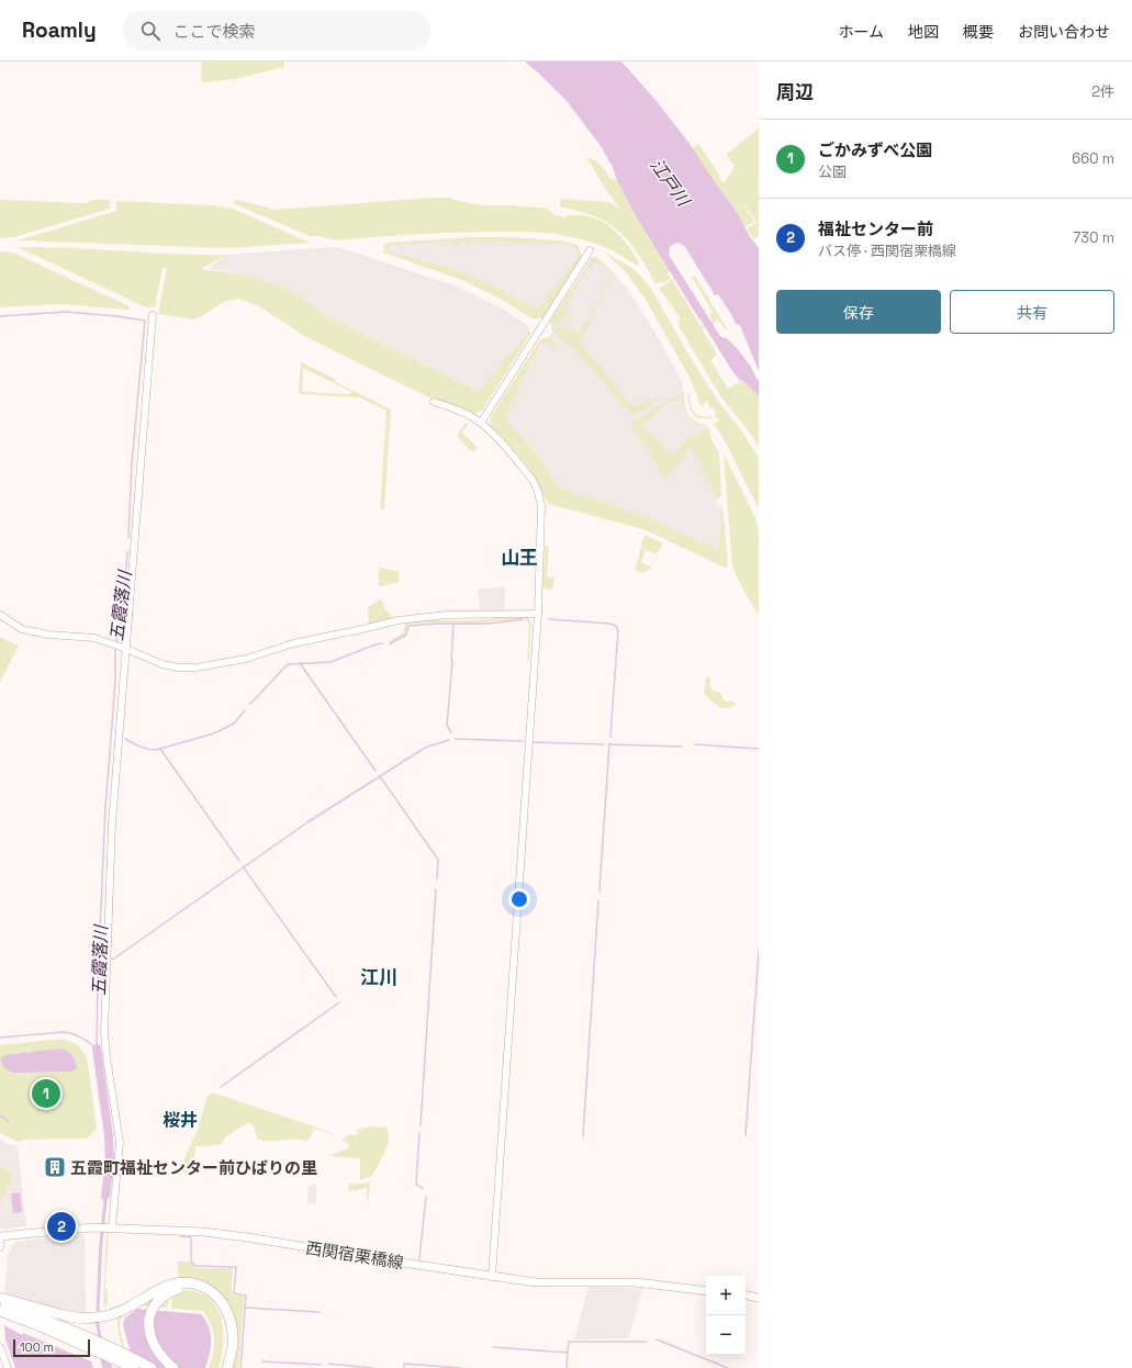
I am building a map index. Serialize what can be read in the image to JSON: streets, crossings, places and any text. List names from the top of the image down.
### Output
{
  "streets": {
    "main road": ["西関宿栗橋線"]
  },
  "districts": ["山王", "江川", "桜井"],
  "water": ["江戸川", "五霞落川"],
  "places": {
    "building": ["五霞町福祉センター前ひばりの里"]
  },
  "scale_bar": "100 m",
  "page": {
    "header": "Roamly",
    "search": "ここで検索",
    "nav": [
      "ホーム",
      "地図",
      "概要",
      "お問い合わせ"
    ],
    "heading": ["周辺", "2件"],
    "list": [
      {
        "mark": "1",
        "name": "ごかみずべ公園",
        "note": "公園",
        "value": "660 m"
      },
      {
        "mark": "2",
        "name": "福祉センター前",
        "note": "バス停 · 西関宿栗橋線",
        "value": "730 m"
      }
    ],
    "buttons": ["保存", "共有"],
    "pins": ["1", "2"],
    "map_buttons": ["+", "−"],
    "scale": "100 m"
  }
}
